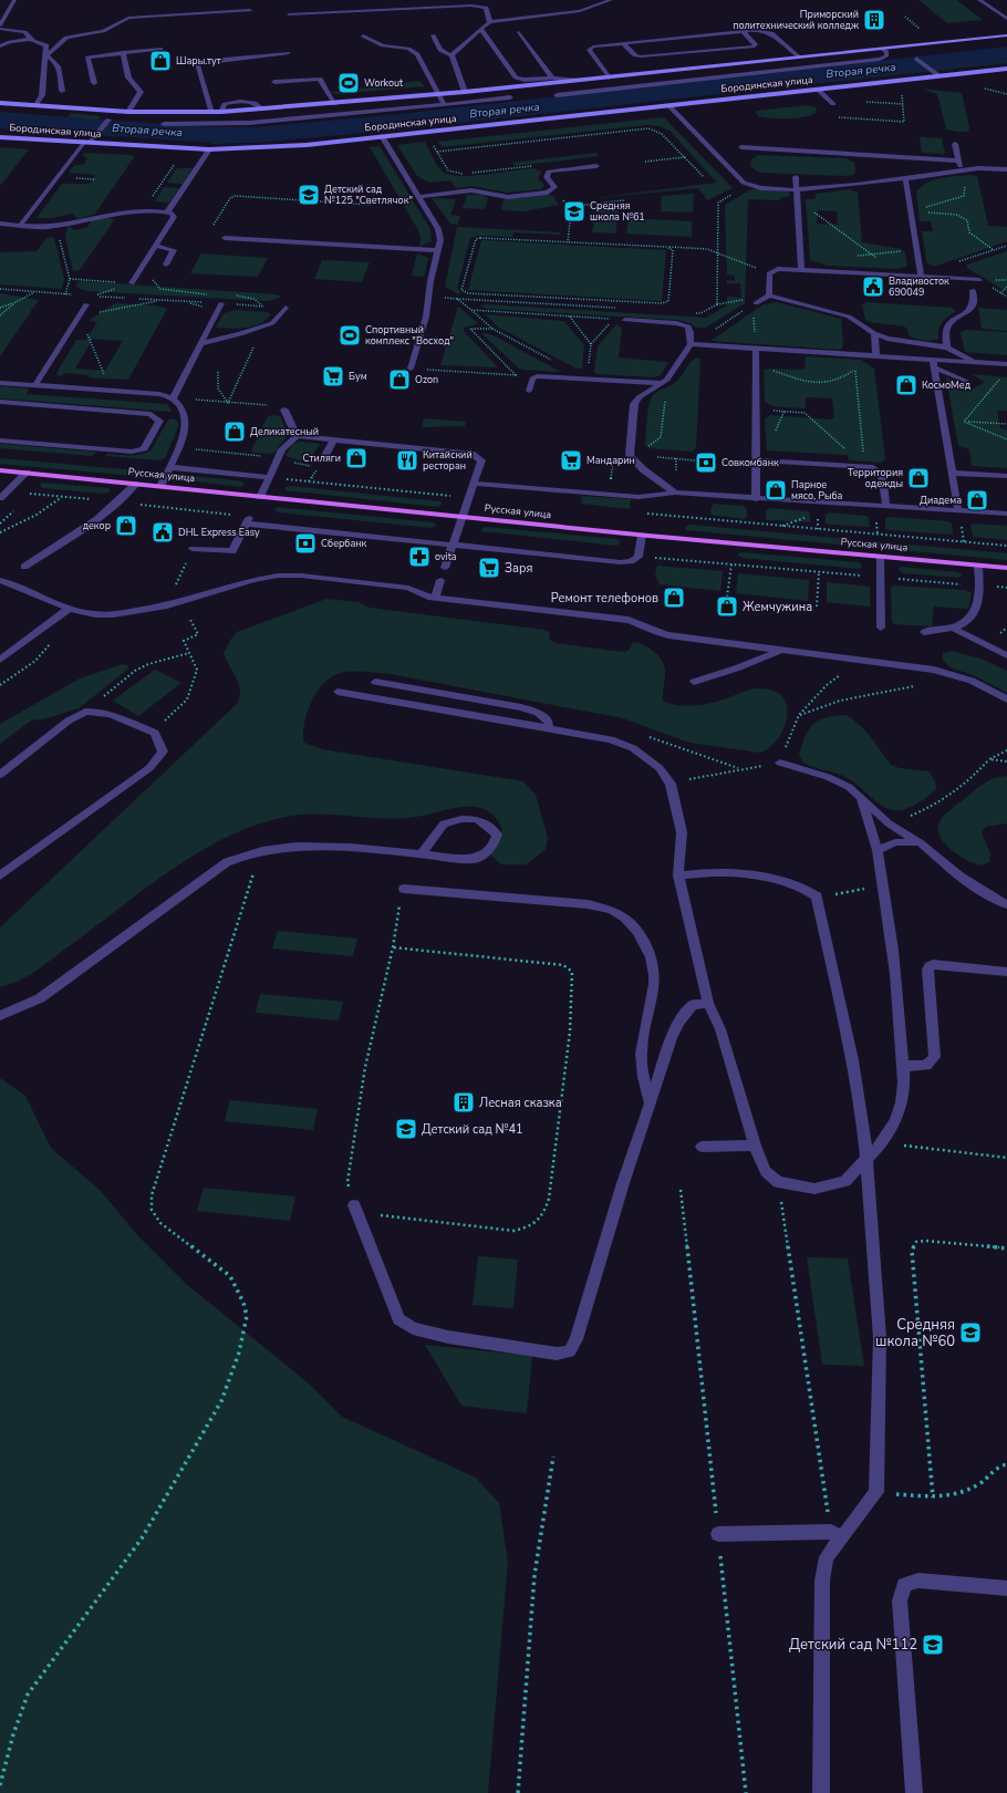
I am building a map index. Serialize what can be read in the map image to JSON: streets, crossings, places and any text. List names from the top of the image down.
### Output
{
  "streets": {
    "main road": ["Бородинская улица", "Русская улица"]
  },
  "water": ["Вторая речка"],
  "places": {
    "building": ["Приморский политехнический колледж", "Лесная сказка"],
    "shop": [
      "Шары.тут",
      "Ozon",
      "КосмоМед",
      "Деликатесный",
      "Стиляги",
      "Территория одежды",
      "Парное мясо, Рыба",
      "Диадема",
      "декор",
      "Ремонт телефонов",
      "Жемчужина"
    ],
    "sports": ["Workout", "Спортивный комплекс \"Восход\""],
    "school or university": [
      "Детский сад №125 \"Светлячок\"",
      "Средняя школа №61",
      "Детский сад №41",
      "Средняя школа №60",
      "Детский сад №112"
    ],
    "public building": ["Владивосток 690049", "DHL Express Easy"],
    "supermarket": ["Бум", "Мандарин", "Заря"],
    "restaurant": ["Китайский ресторан"],
    "bank": ["Совкомбанк", "Сбербанк"],
    "pharmacy": ["ovita"]
  }
}
